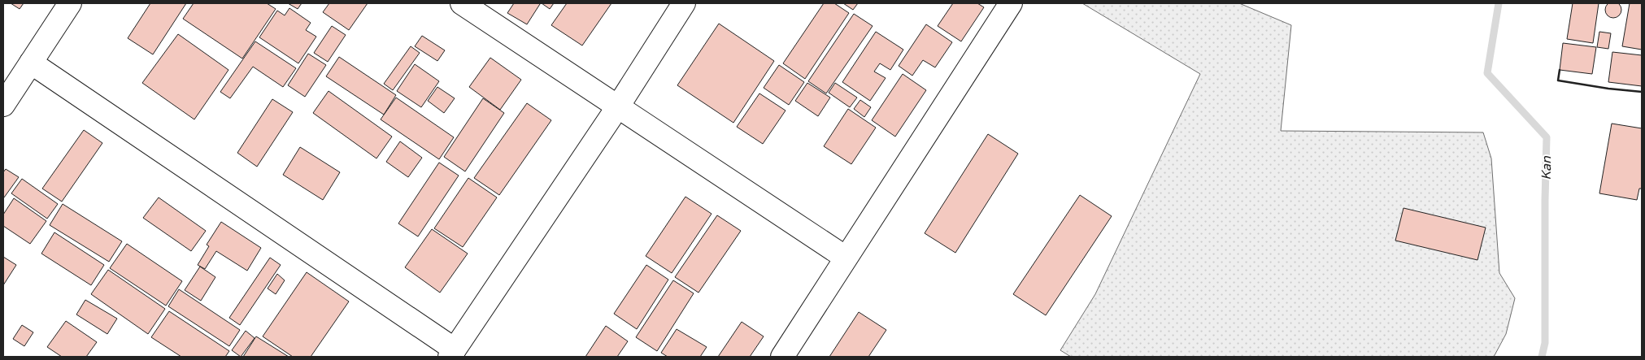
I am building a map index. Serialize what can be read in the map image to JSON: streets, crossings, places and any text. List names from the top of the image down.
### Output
{
  "water": ["Kan"]
}
